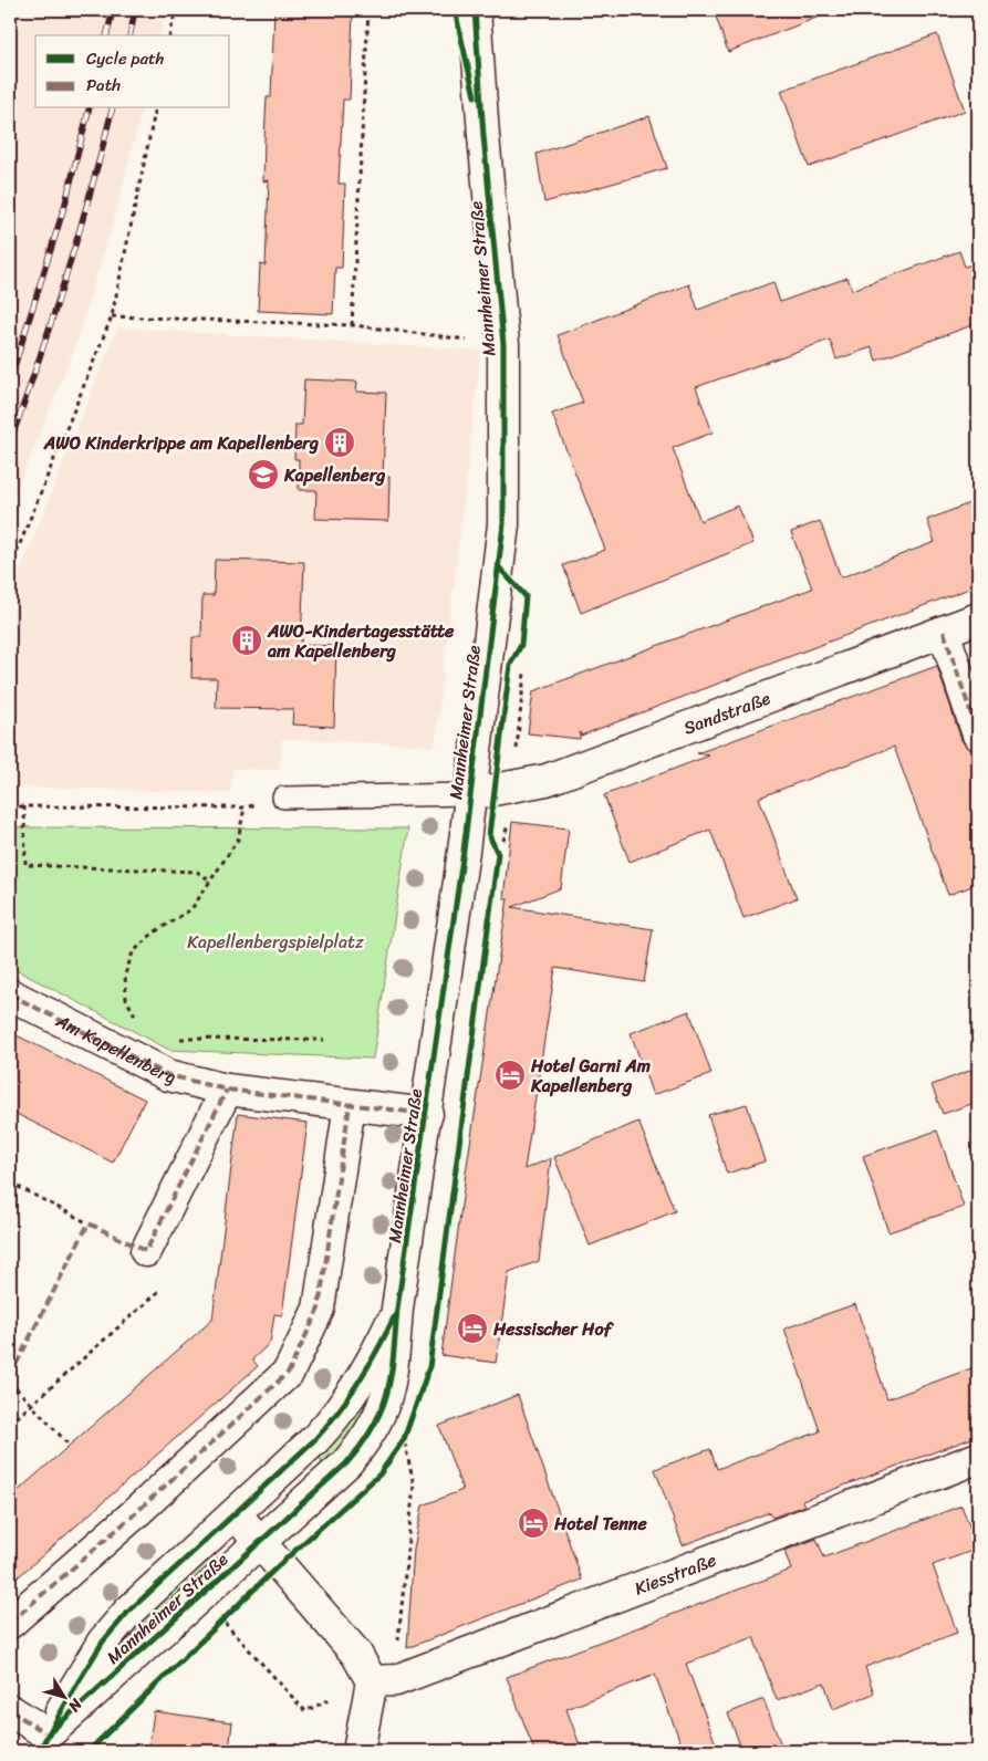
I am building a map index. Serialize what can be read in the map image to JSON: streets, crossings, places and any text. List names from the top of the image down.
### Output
{
  "streets": {
    "street": [
      "Mannheimer Straße",
      "Sandstraße",
      "Am Kapellenberg",
      "Kiesstraße"
    ]
  },
  "crossings": [
    ["Mannheimer Straße", "Sandstraße"],
    ["Mannheimer Straße", "Am Kapellenberg"]
  ],
  "parks": ["Kapellenbergspielplatz"],
  "places": {
    "building": ["AWO Kinderkrippe am Kapellenberg", "AWO-Kindertagesstätte am Kapellenberg"],
    "school or university": ["Kapellenberg"],
    "hotel": ["Hotel Garni Am Kapellenberg", "Hessischer Hof", "Hotel Tenne"]
  },
  "legend": ["Cycle path", "Path"],
  "north": "bottom right"
}
